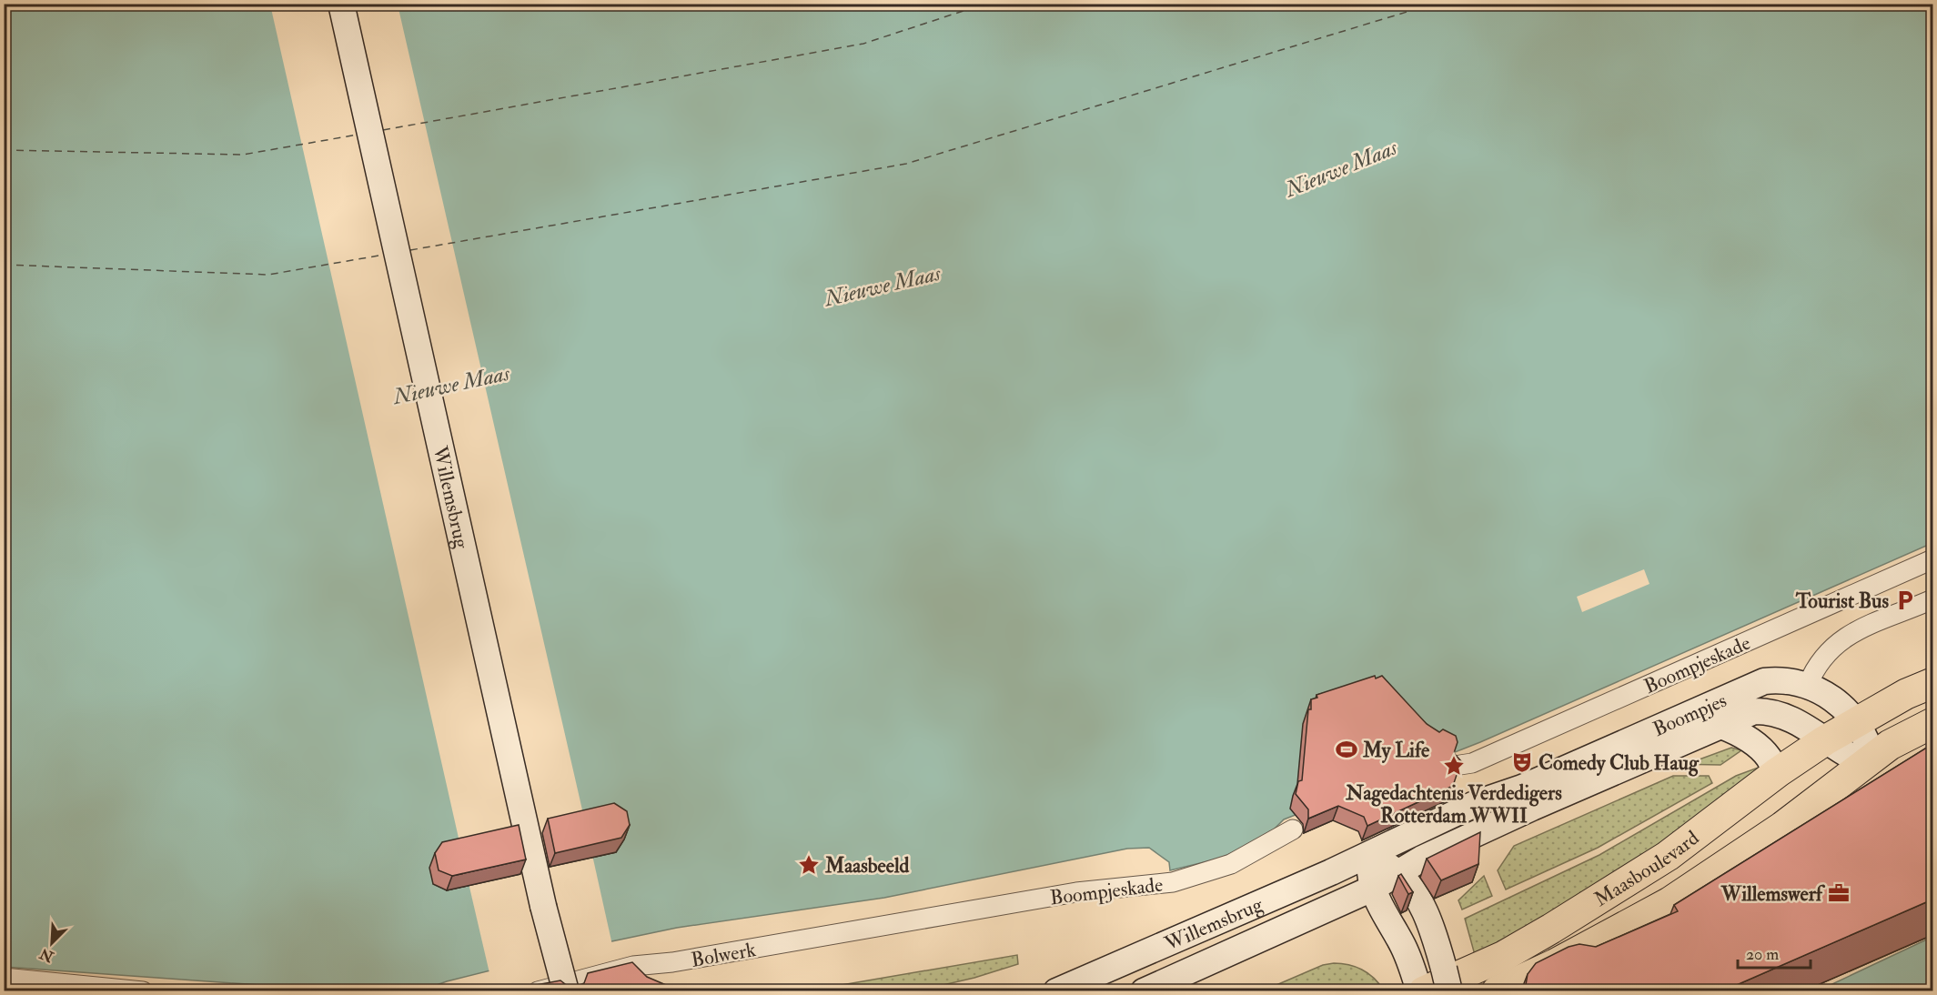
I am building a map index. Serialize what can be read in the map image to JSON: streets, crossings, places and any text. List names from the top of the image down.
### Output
{
  "streets": {
    "main road": ["Willemsbrug", "Boompjes", "Maasboulevard"],
    "street": ["Boompjeskade", "Bolwerk"]
  },
  "crossings": [
    ["Willemsbrug", "Boompjes"],
    ["Boompjeskade", "Bolwerk"],
    ["Boompjes", "Maasboulevard"]
  ],
  "water": ["Nieuwe Maas"],
  "places": {
    "parking": ["Tourist Bus"],
    "sports": ["My Life"],
    "theatre": ["Comedy Club Haug"],
    "place": ["Nagedachtenis Verdedigers Rotterdam WWII", "Maasbeeld"],
    "office": ["Willemswerf"]
  },
  "scale_bar": "20 m",
  "north": "bottom left"
}
